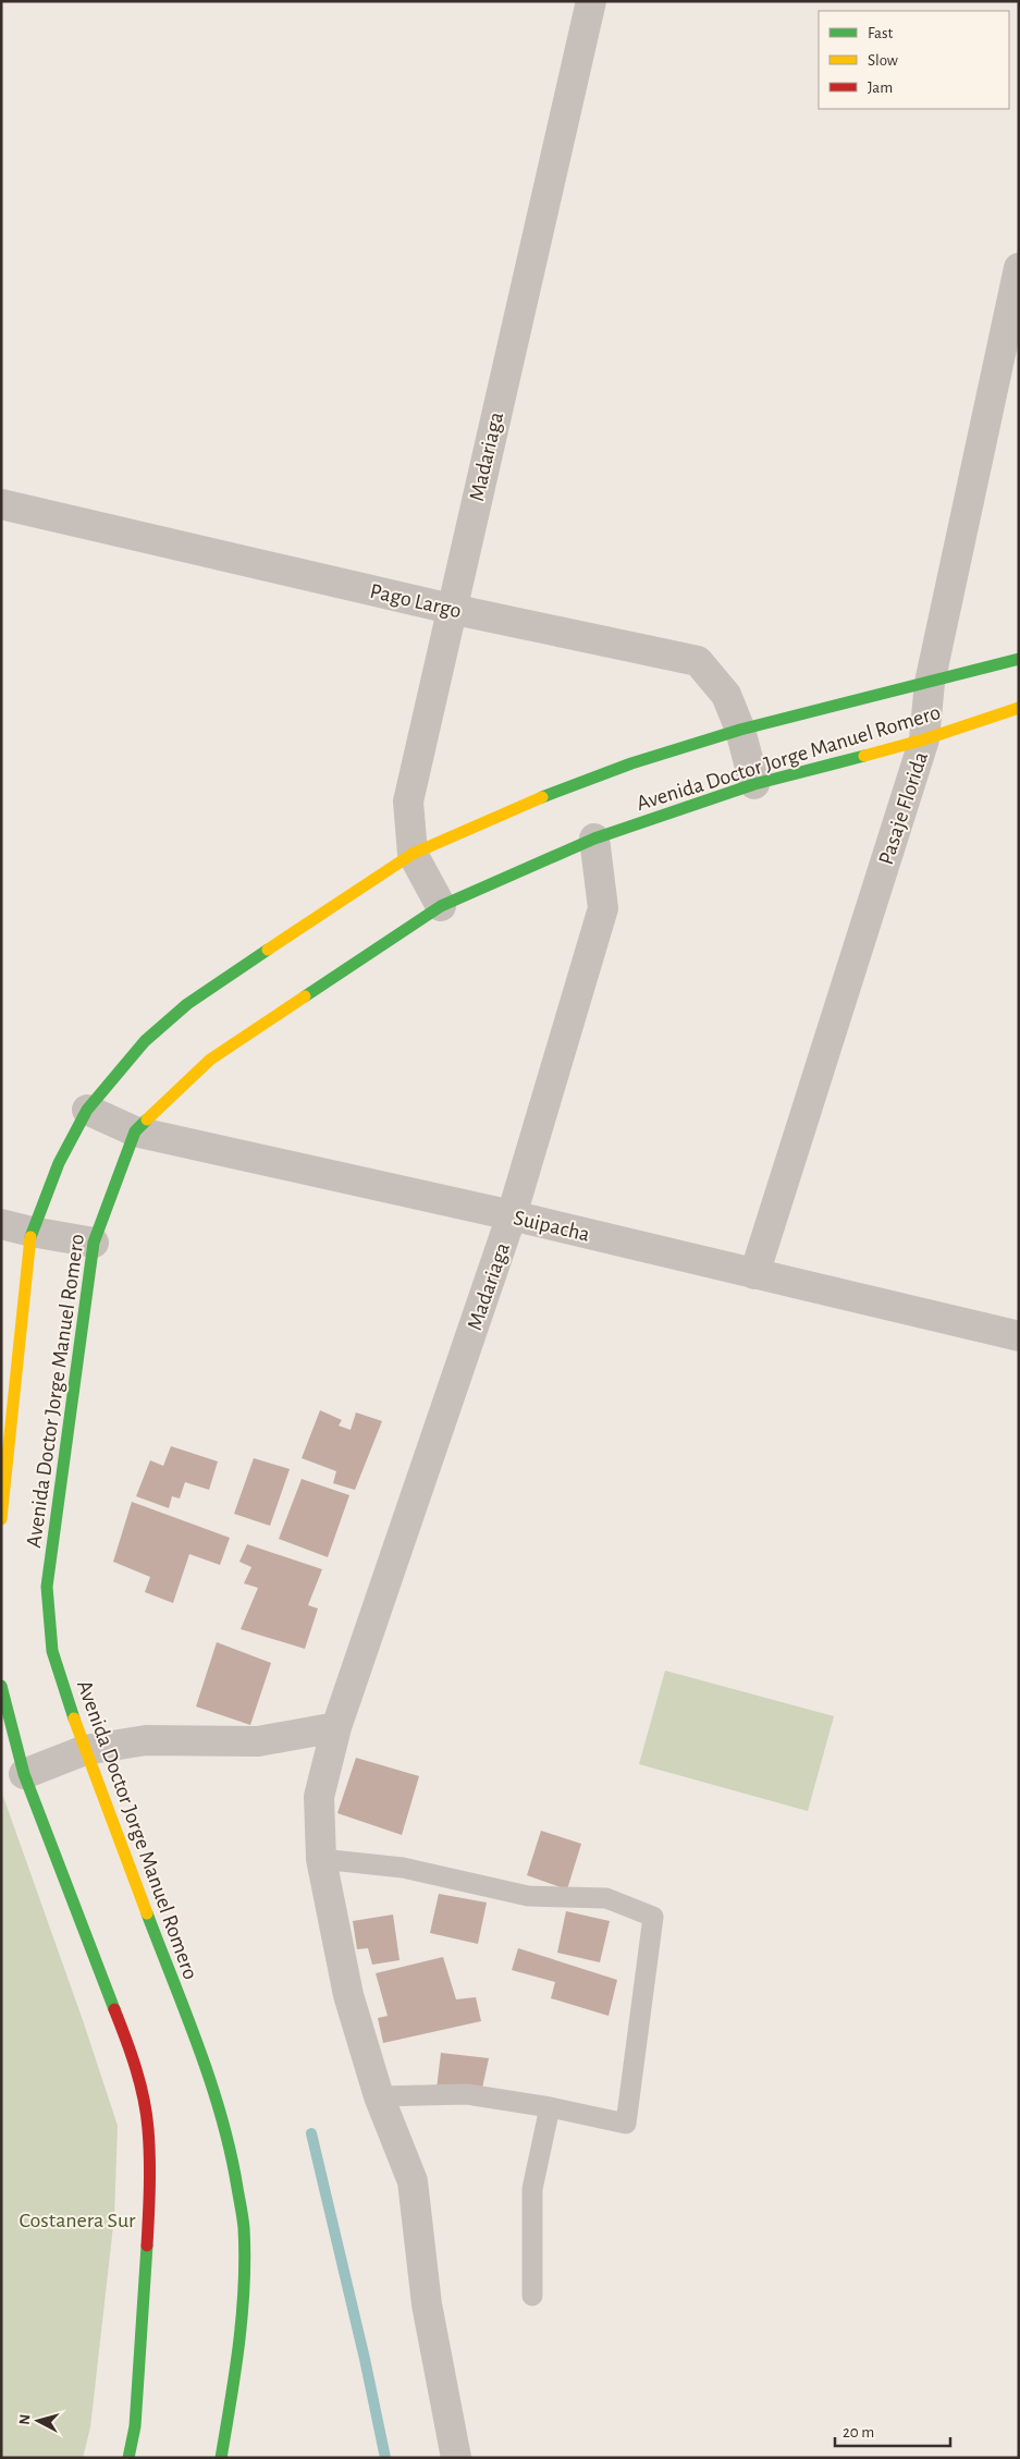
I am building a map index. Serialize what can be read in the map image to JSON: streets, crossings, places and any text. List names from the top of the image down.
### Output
{
  "streets": {
    "main road": ["Avenida Doctor Jorge Manuel Romero"],
    "street": [
      "Madariaga",
      "Pago Largo",
      "Pasaje Florida",
      "Suipacha"
    ]
  },
  "crossings": [
    ["Madariaga", "Pago Largo"],
    ["Madariaga", "Avenida Doctor Jorge Manuel Romero"],
    ["Madariaga", "Suipacha"],
    ["Pago Largo", "Avenida Doctor Jorge Manuel Romero"],
    ["Avenida Doctor Jorge Manuel Romero", "Pasaje Florida"],
    ["Avenida Doctor Jorge Manuel Romero", "Suipacha"],
    ["Pasaje Florida", "Suipacha"]
  ],
  "parks": ["Costanera Sur"],
  "legend": ["Fast", "Slow", "Jam"],
  "scale_bar": "20 m",
  "north": "left"
}
